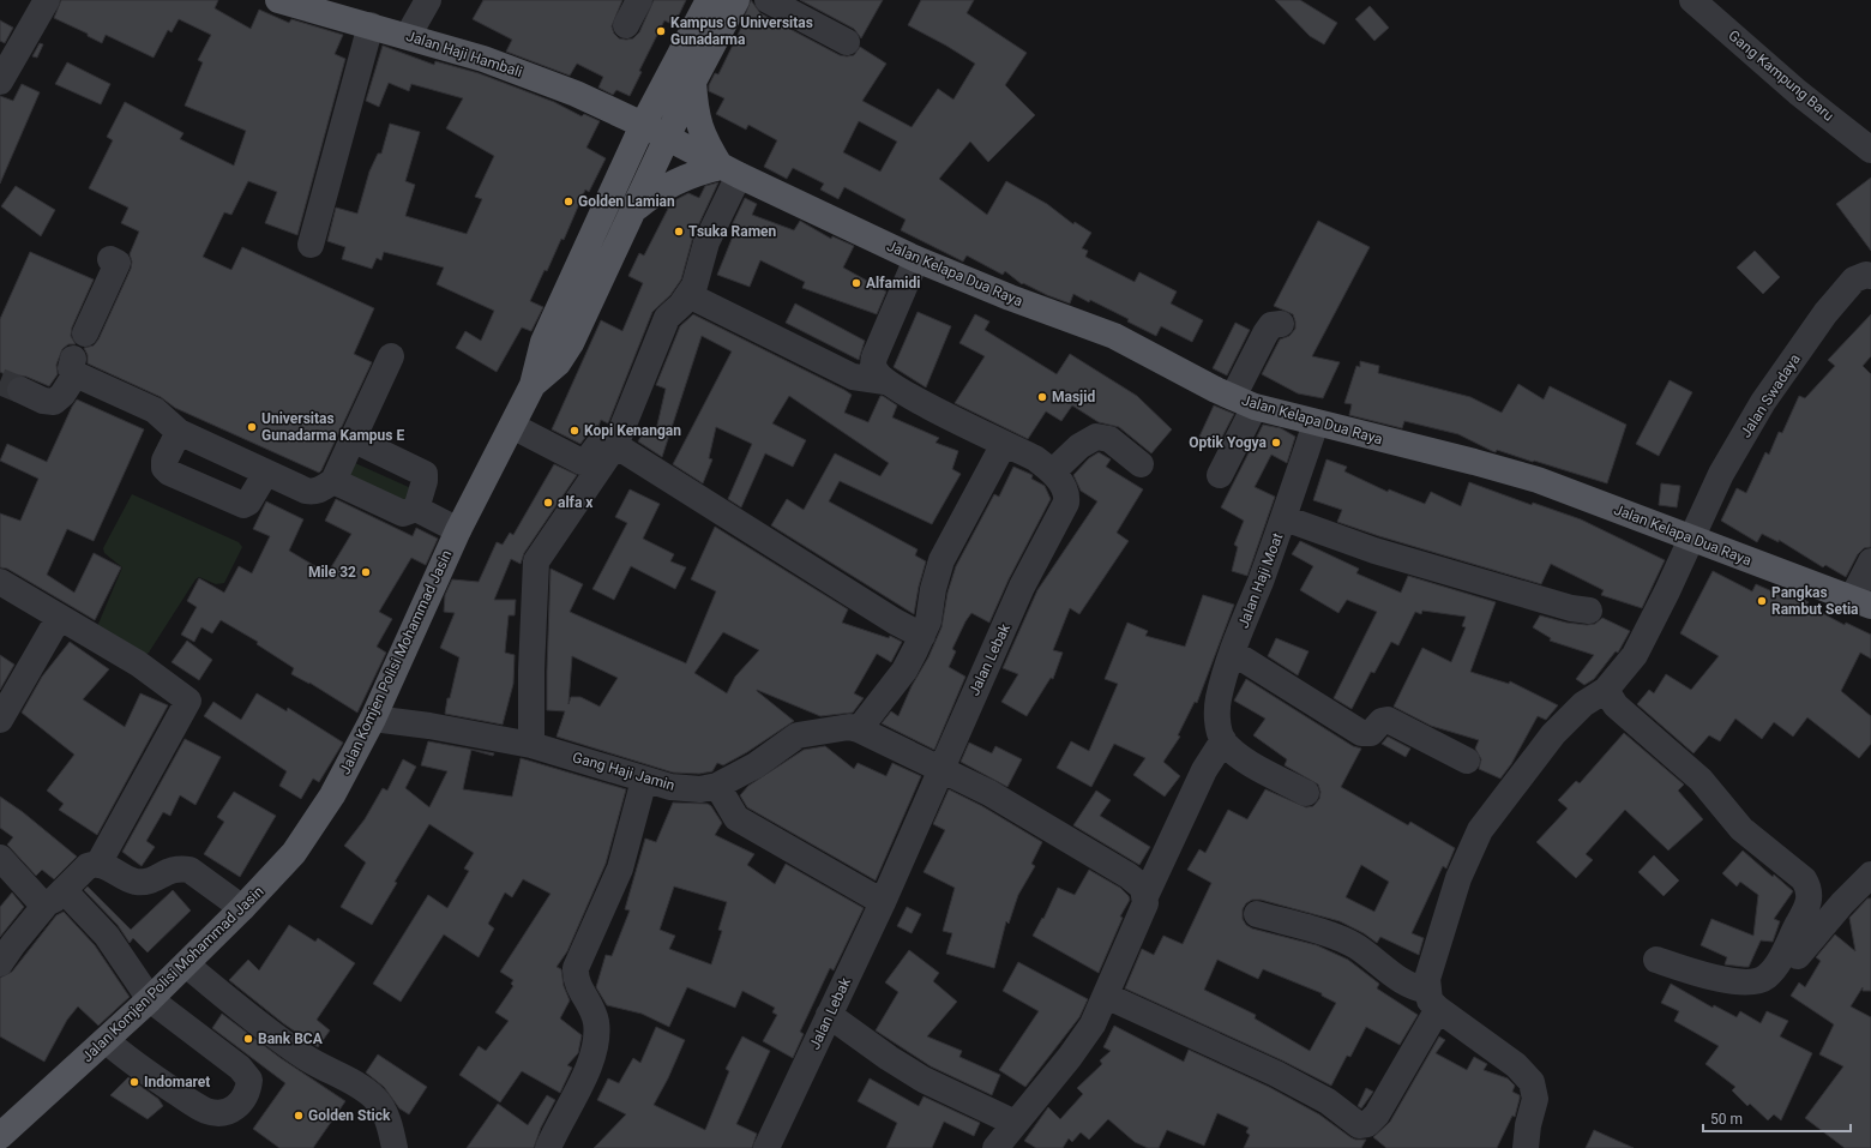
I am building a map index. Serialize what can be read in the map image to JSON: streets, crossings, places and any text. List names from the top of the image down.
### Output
{
  "streets": {
    "main road": ["Jalan Haji Hambali", "Jalan Kelapa Dua Raya", "Jalan Komjen Polisi Mohammad Jasin"],
    "street": [
      "Gang Kampung Baru",
      "Jalan Swadaya",
      "Jalan Haji Moat",
      "Jalan Lebak",
      "Gang Haji Jamin"
    ]
  },
  "crossings": [
    ["Jalan Haji Hambali", "Jalan Kelapa Dua Raya"],
    ["Jalan Haji Hambali", "Jalan Komjen Polisi Mohammad Jasin"],
    ["Jalan Kelapa Dua Raya", "Jalan Swadaya"],
    ["Jalan Kelapa Dua Raya", "Jalan Haji Moat"],
    ["Jalan Kelapa Dua Raya", "Jalan Lebak"],
    ["Jalan Kelapa Dua Raya", "Jalan Komjen Polisi Mohammad Jasin"],
    ["Jalan Lebak", "Gang Haji Jamin"],
    ["Jalan Komjen Polisi Mohammad Jasin", "Gang Haji Jamin"]
  ],
  "places": [
    "Kampus G Universitas Gunadarma",
    "Golden Lamian",
    "Tsuka Ramen",
    "Alfamidi",
    "Masjid",
    "Universitas Gunadarma Kampus E",
    "Kopi Kenangan",
    "Optik Yogya",
    "alfa x",
    "Mile 32",
    "Pangkas Rambut Setia",
    "Bank BCA",
    "Indomaret",
    "Golden Stick"
  ],
  "scale_bar": "50 m"
}
